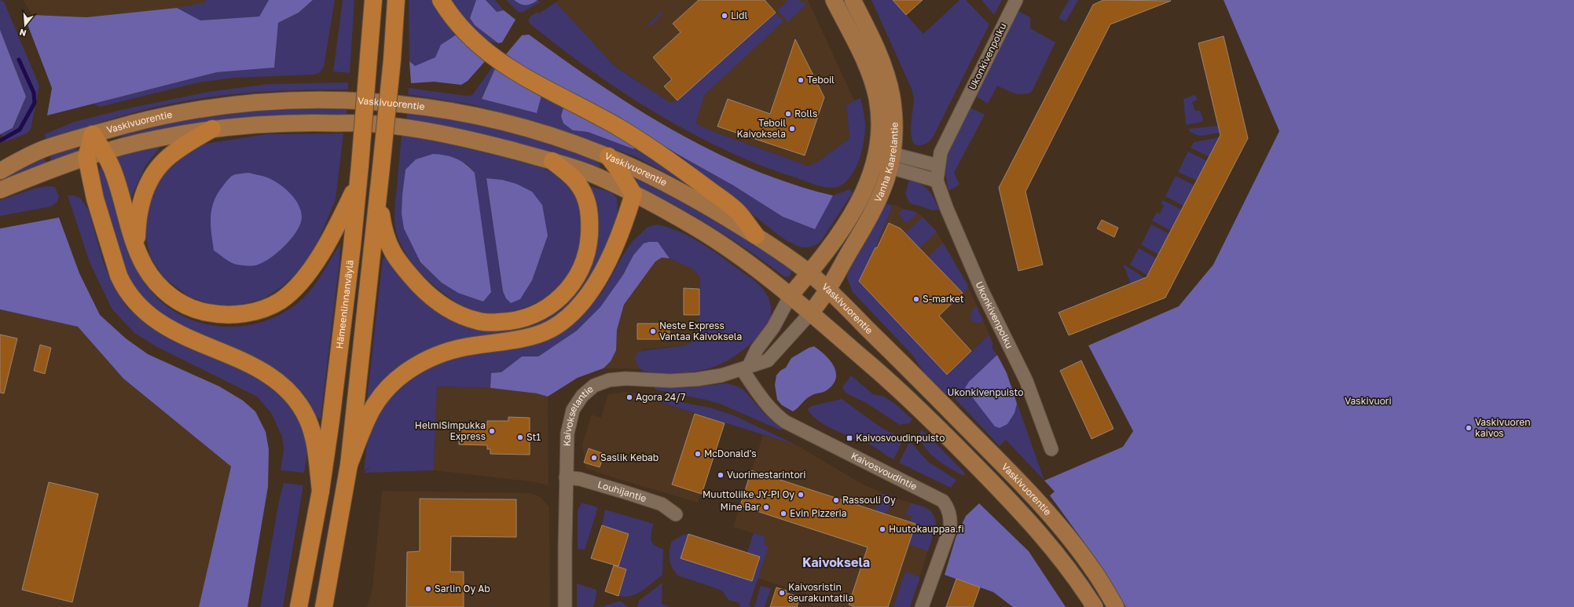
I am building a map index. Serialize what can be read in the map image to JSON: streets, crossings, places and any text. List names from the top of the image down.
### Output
{
  "streets": {
    "highway": ["Hämeenlinnanväylä"],
    "main road": ["Vaskivuorentie", "Vanha Kaarelantie"],
    "street": [
      "Ukonkivenpolku",
      "Kaivokselantie",
      "Kaivosvoudintie",
      "Louhijantie"
    ]
  },
  "crossings": [
    ["Vaskivuorentie", "Vanha Kaarelantie"],
    ["Vaskivuorentie", "Kaivokselantie"],
    ["Vanha Kaarelantie", "Kaivokselantie"],
    ["Kaivokselantie", "Kaivosvoudintie"],
    ["Kaivokselantie", "Louhijantie"]
  ],
  "districts": ["Kaivoksela"],
  "parks": ["Ukonkivenpuisto", "Vaskivuori"],
  "places": {
    "other": [
      "Lidl",
      "Teboil",
      "Rolls",
      "Teboil Kaivoksela",
      "S-market",
      "Neste Express Vantaa Kaivoksela",
      "Agora 24/7",
      "Vaskivuoren kaivos",
      "HelmiSimpukka Express",
      "St1",
      "McDonald's",
      "Saslik Kebab",
      "Vuorimestarintori",
      "Muuttoliike JY-PI Oy",
      "Rassouli Oy",
      "Mine Bar",
      "Evin Pizzeria",
      "Huutokauppaa.fi",
      "Sarlin Oy Ab",
      "Kaivosristin seurakuntatila"
    ],
    "transit": ["Kaivosvoudinpuisto"]
  },
  "north": "bottom"
}
